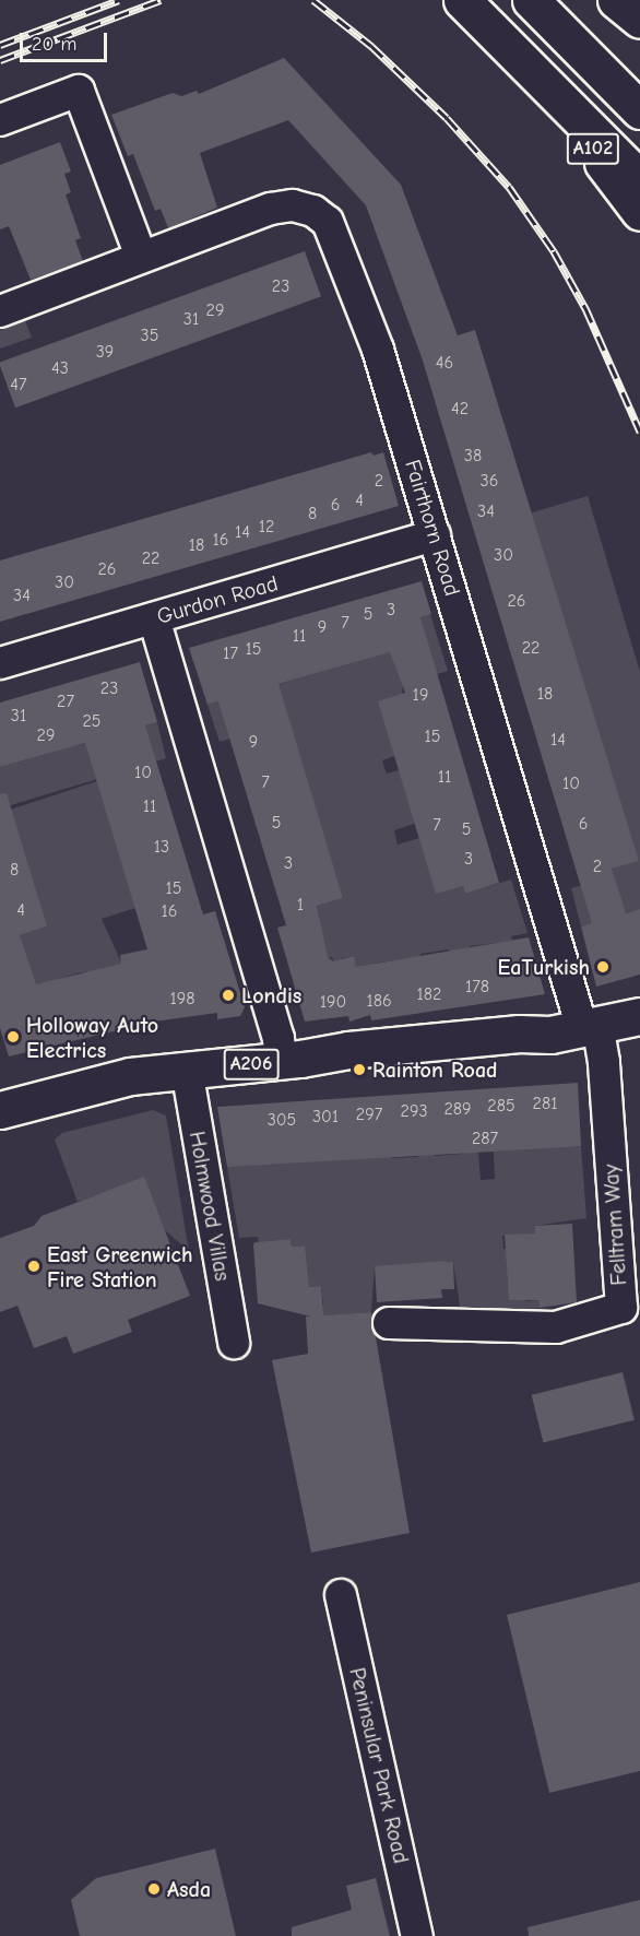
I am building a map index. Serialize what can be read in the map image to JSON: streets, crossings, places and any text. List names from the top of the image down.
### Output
{
  "streets": {
    "main road": ["A102", "A206"],
    "street": [
      "Fairthorn Road",
      "Gurdon Road",
      "Holmwood Villas",
      "Felltram Way",
      "Peninsular Park Road"
    ]
  },
  "crossings": [
    ["Fairthorn Road", "Gurdon Road"],
    ["Fairthorn Road", "A206"],
    ["Fairthorn Road", "Felltram Way"],
    ["A206", "Holmwood Villas"],
    ["A206", "Felltram Way"]
  ],
  "places": [
    "EaTurkish",
    "Londis",
    "Holloway Auto Electrics",
    "Rainton Road",
    "East Greenwich Fire Station",
    "Asda"
  ],
  "house_numbers": [
    "23",
    "29",
    "31",
    "35",
    "39",
    "46",
    "43",
    "47",
    "42",
    "38",
    "2",
    "36",
    "4",
    "6",
    "34",
    "8",
    "12",
    "14",
    "16",
    "18",
    "30",
    "22",
    "26",
    "30",
    "34",
    "26",
    "3",
    "5",
    "7",
    "9",
    "11",
    "22",
    "15",
    "17",
    "23",
    "18",
    "19",
    "27",
    "31",
    "25",
    "29",
    "15",
    "14",
    "9",
    "10",
    "11",
    "7",
    "10",
    "11",
    "5",
    "6",
    "7",
    "5",
    "13",
    "3",
    "3",
    "2",
    "8",
    "15",
    "1",
    "4",
    "16",
    "178",
    "182",
    "198",
    "186",
    "190",
    "281",
    "285",
    "289",
    "293",
    "297",
    "301",
    "305",
    "287"
  ],
  "scale_bar": "20 m"
}
